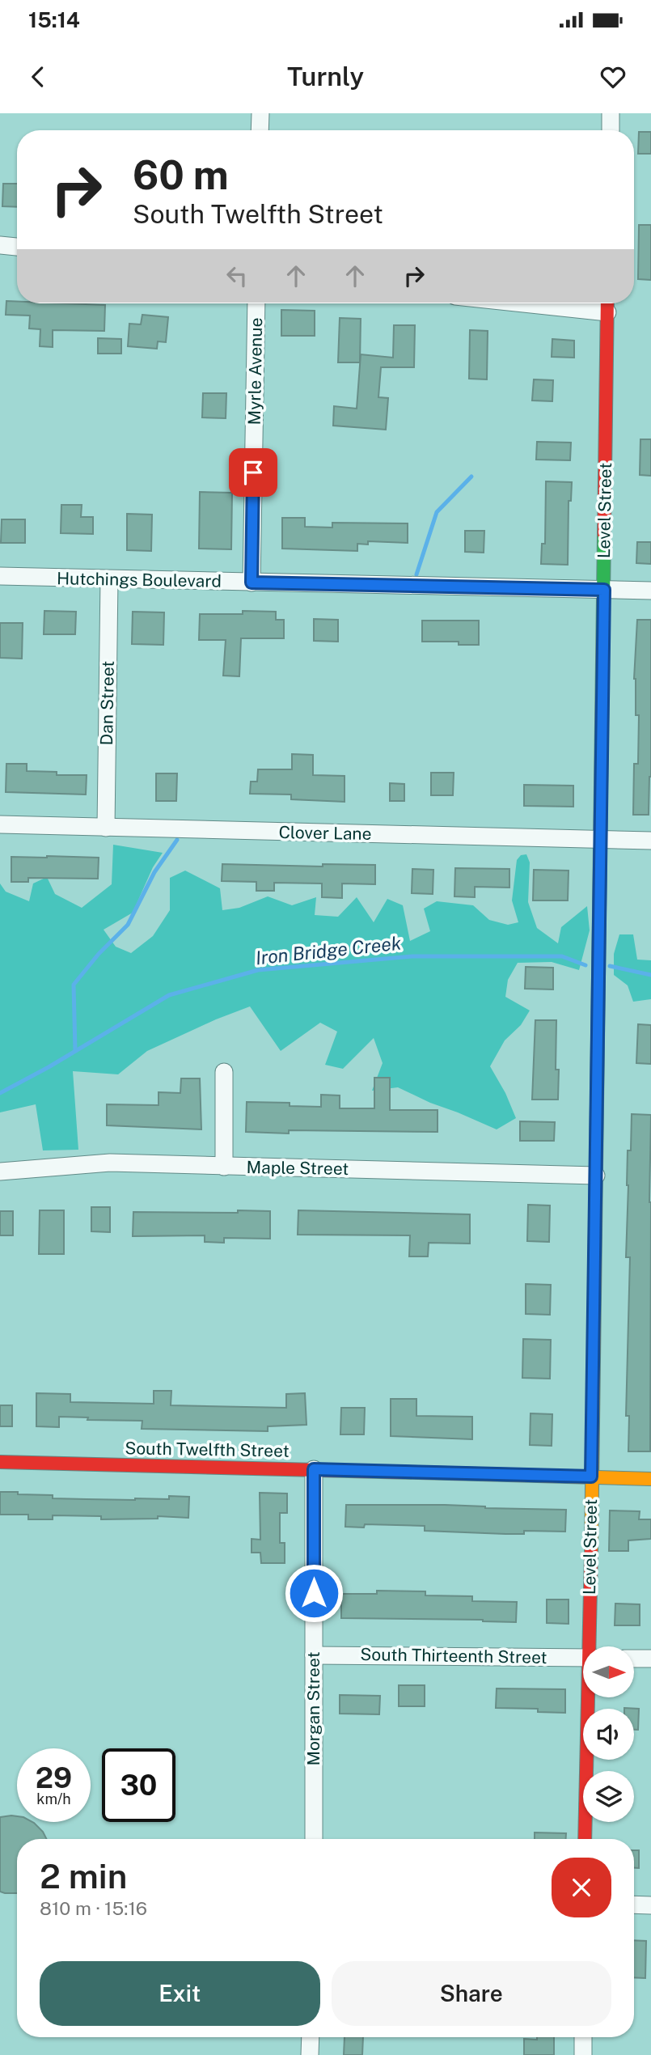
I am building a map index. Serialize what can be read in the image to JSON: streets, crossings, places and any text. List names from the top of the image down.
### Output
{
  "streets": {
    "street": [
      "Myrle Avenue",
      "Level Street",
      "Hutchings Boulevard",
      "Dan Street",
      "Clover Lane",
      "Maple Street",
      "South Twelfth Street",
      "South Thirteenth Street",
      "Morgan Street"
    ]
  },
  "crossings": [
    ["Myrle Avenue", "Hutchings Boulevard"],
    ["Level Street", "Hutchings Boulevard"],
    ["Level Street", "Clover Lane"],
    ["Level Street", "Maple Street"],
    ["Level Street", "South Twelfth Street"],
    ["Hutchings Boulevard", "Dan Street"],
    ["Dan Street", "Clover Lane"],
    ["South Twelfth Street", "Morgan Street"],
    ["South Thirteenth Street", "Morgan Street"]
  ],
  "water": ["Iron Bridge Creek"],
  "north": "right",
  "page": {
    "status": "15:14",
    "header": "Turnly",
    "turn": ["60 m", "South Twelfth Street"],
    "speed": "29 km/h",
    "limit": "30",
    "heading": ["2 min", "810 m · 15:16"],
    "buttons": ["Exit", "Share"]
  }
}
